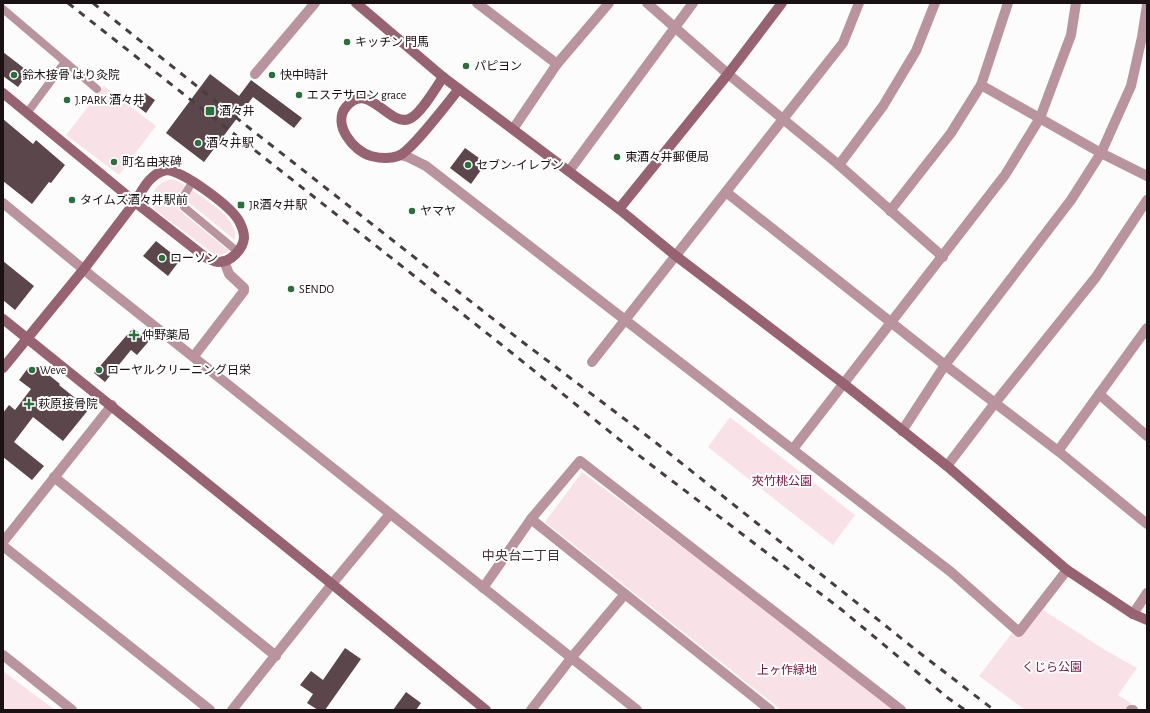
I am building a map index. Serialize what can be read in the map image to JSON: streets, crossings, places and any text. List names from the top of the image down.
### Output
{
  "districts": ["中央台二丁目"],
  "parks": ["夾竹桃公園", "くじら公園", "上ヶ作緑地"],
  "places": {
    "other": [
      "キッチン 門馬",
      "パピヨン",
      "鈴木接骨 はり灸院",
      "快中時計",
      "エステサロン grace",
      "J.PARK 酒々井",
      "酒々井駅",
      "東酒々井郵便局",
      "町名由来碑",
      "セブン-イレブン",
      "タイムズ酒々井駅前",
      "ヤマヤ",
      "ローソン",
      "SENDO",
      "Weve",
      "ローヤルクリーニング日栄"
    ],
    "transit": ["酒々井", "JR酒々井駅"],
    "health": ["仲野薬局", "萩原接骨院"]
  }
}
